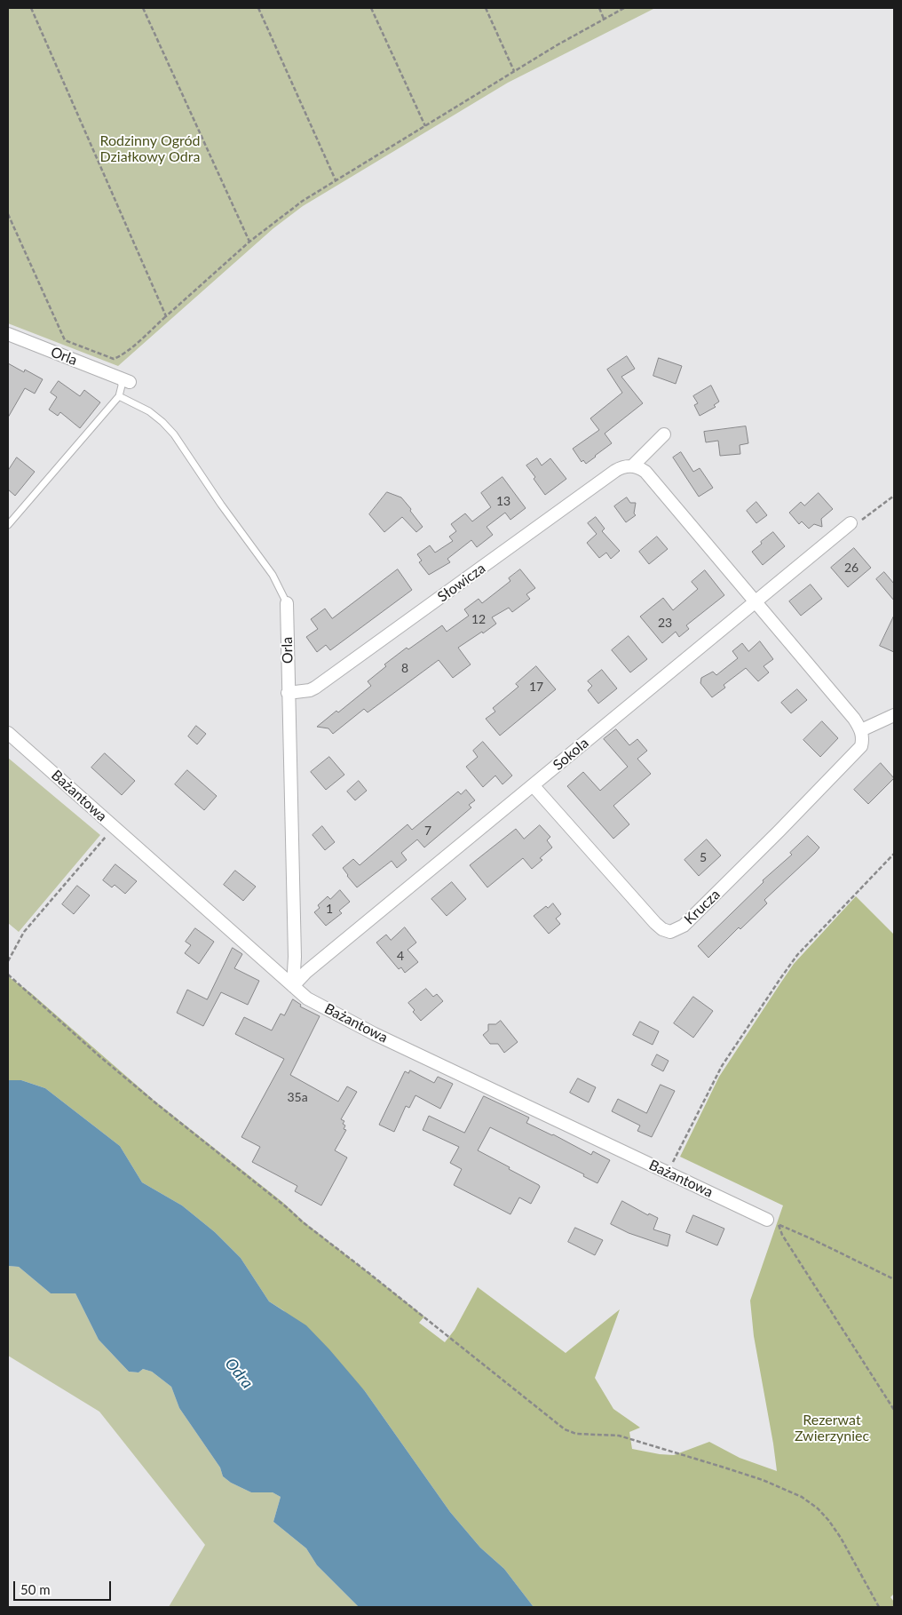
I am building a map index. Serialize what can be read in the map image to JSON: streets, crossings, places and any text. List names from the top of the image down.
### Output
{
  "streets": {
    "street": [
      "Orla",
      "Słowicza",
      "Sokola",
      "Bażantowa",
      "Krucza"
    ]
  },
  "crossings": [
    ["Orla", "Słowicza"],
    ["Orla", "Sokola"],
    ["Orla", "Bażantowa"],
    ["Sokola", "Bażantowa"],
    ["Sokola", "Krucza"]
  ],
  "water": ["Odra"],
  "parks": ["Rodzinny Ogród Działkowy Odra", "Rezerwat Zwierzyniec"],
  "house_numbers": [
    "13",
    "26",
    "12",
    "23",
    "8",
    "17",
    "7",
    "5",
    "1",
    "4",
    "35a"
  ],
  "scale_bar": "50 m"
}
